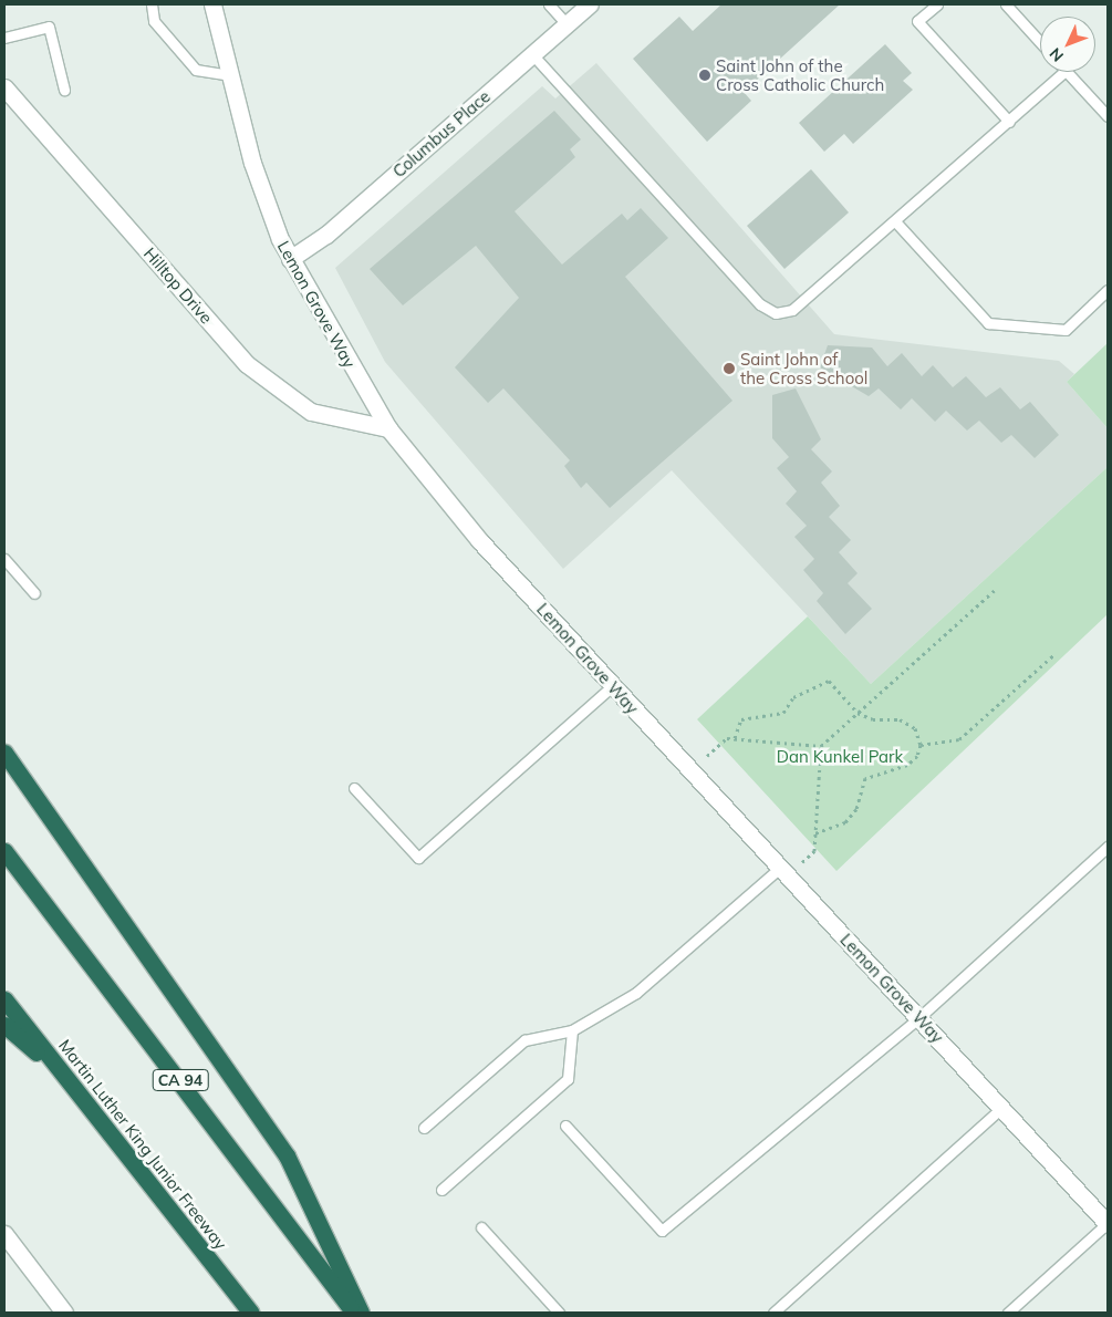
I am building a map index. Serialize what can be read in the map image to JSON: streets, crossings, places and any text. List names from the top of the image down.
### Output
{
  "streets": {
    "highway": ["CA 94", "Martin Luther King Junior Freeway"],
    "main road": ["Columbus Place", "Hilltop Drive", "Lemon Grove Way"]
  },
  "crossings": [
    ["Columbus Place", "Lemon Grove Way"],
    ["Hilltop Drive", "Lemon Grove Way"]
  ],
  "parks": ["Dan Kunkel Park"],
  "places": ["Saint John of the Cross Catholic Church", "Saint John of the Cross School"],
  "north": "bottom left"
}
